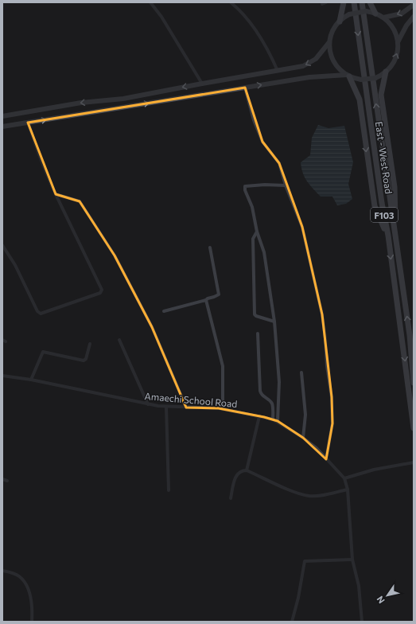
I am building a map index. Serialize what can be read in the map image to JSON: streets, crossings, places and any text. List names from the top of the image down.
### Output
{
  "streets": {
    "main road": ["East - West Road", "F103"],
    "street": ["Amaechi School Road"]
  },
  "north": "bottom left"
}
